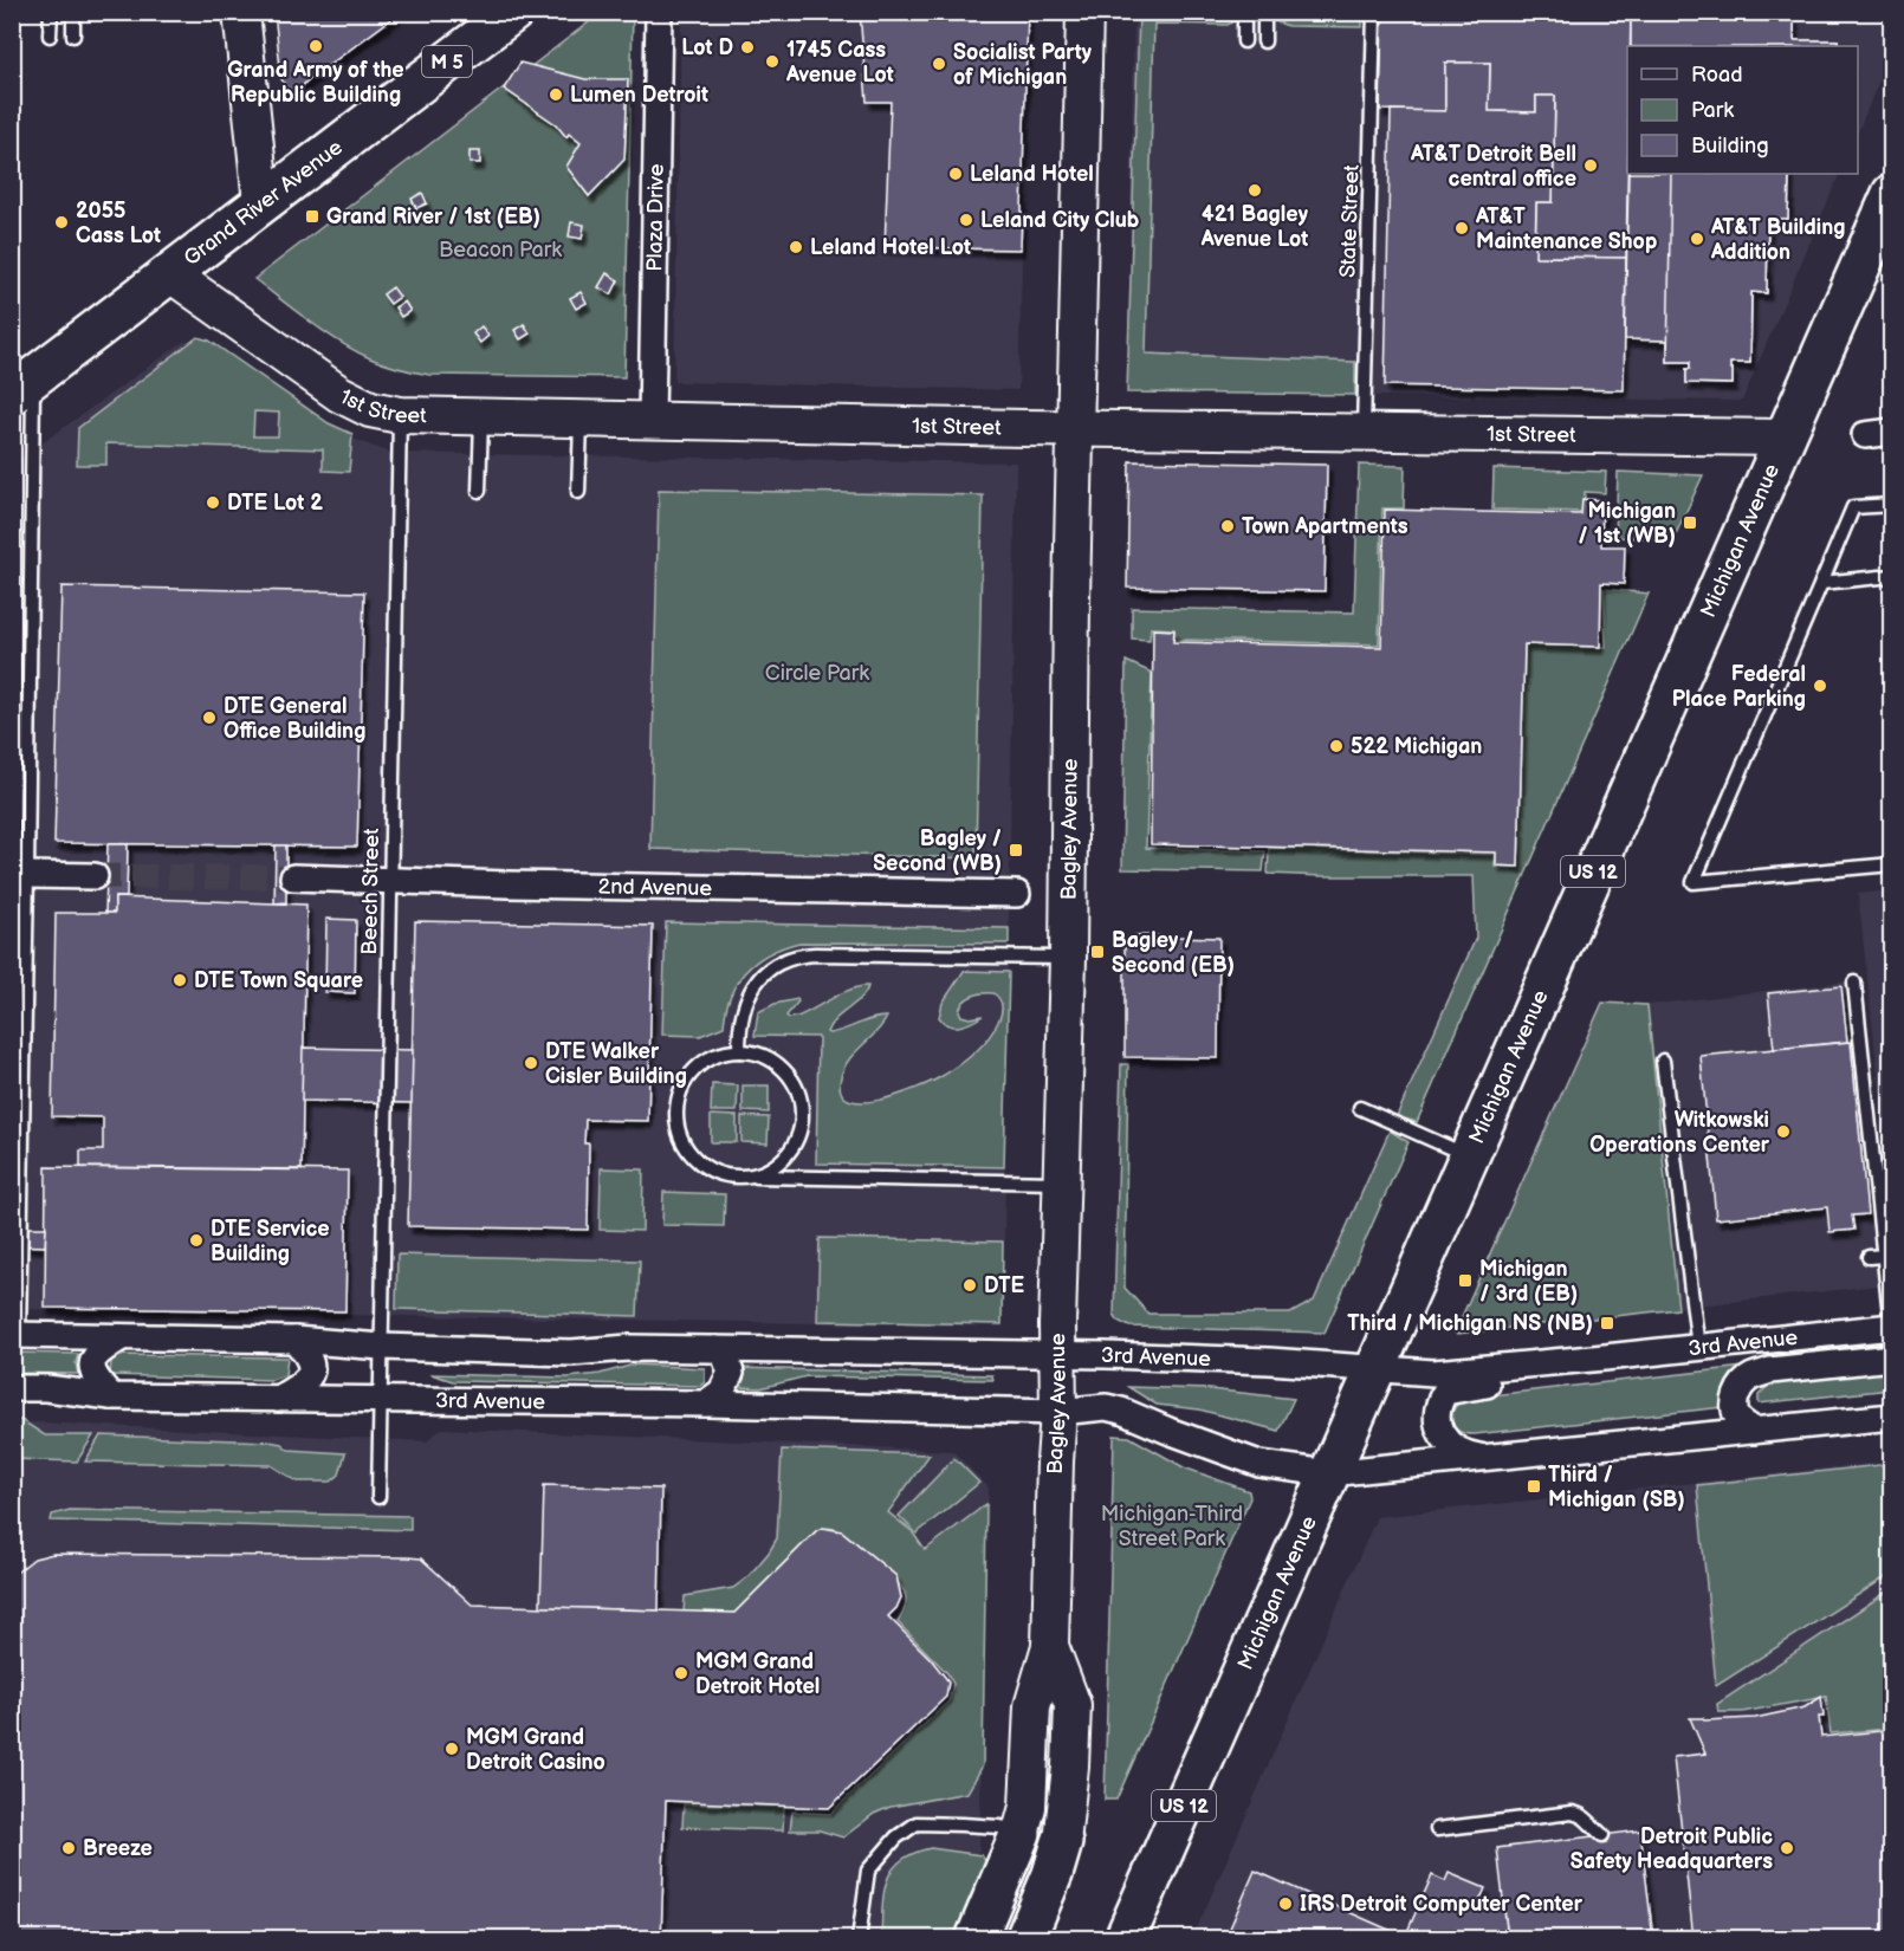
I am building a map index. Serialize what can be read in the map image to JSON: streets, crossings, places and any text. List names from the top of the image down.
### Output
{
  "streets": {
    "main road": [
      "M 5",
      "Grand River Avenue",
      "Michigan Avenue",
      "US 12"
    ],
    "street": [
      "Plaza Drive",
      "1st Street",
      "Bagley Avenue",
      "2nd Avenue",
      "3rd Avenue"
    ],
    "lane": ["State Street", "Beech Street"]
  },
  "crossings": [
    ["Grand River Avenue", "1st Street"],
    ["Plaza Drive", "1st Street"],
    ["State Street", "1st Street"],
    ["1st Street", "Michigan Avenue"],
    ["1st Street", "Bagley Avenue"],
    ["1st Street", "Beech Street"],
    ["Michigan Avenue", "3rd Avenue"],
    ["Bagley Avenue", "3rd Avenue"],
    ["2nd Avenue", "Beech Street"],
    ["Beech Street", "3rd Avenue"]
  ],
  "parks": ["Beacon Park", "Circle Park", "Michigan-Third Street Park"],
  "places": {
    "other": [
      "Grand Army of the Republic Building",
      "Lot D",
      "1745 Cass Avenue Lot",
      "Socialist Party of Michigan",
      "Lumen Detroit",
      "AT&T Detroit Bell central office",
      "Leland Hotel",
      "421 Bagley Avenue Lot",
      "Leland City Club",
      "2055 Cass Lot",
      "AT&T Maintenance Shop",
      "AT&T Building Addition",
      "Leland Hotel Lot",
      "DTE Lot 2",
      "Town Apartments",
      "Federal Place Parking",
      "DTE General Office Building",
      "522 Michigan",
      "DTE Town Square",
      "DTE Walker Cisler Building",
      "Witkowski Operations Center",
      "DTE Service Building",
      "DTE",
      "MGM Grand Detroit Hotel",
      "MGM Grand Detroit Casino",
      "Breeze",
      "Detroit Public Safety Headquarters",
      "IRS Detroit Computer Center"
    ],
    "transit": [
      "Grand River / 1st (EB)",
      "Michigan / 1st (WB)",
      "Bagley / Second (WB)",
      "Bagley / Second (EB)",
      "Michigan / 3rd (EB)",
      "Third / Michigan NS (NB)",
      "Third / Michigan (SB)"
    ]
  },
  "legend": ["Road", "Park", "Building"]
}
